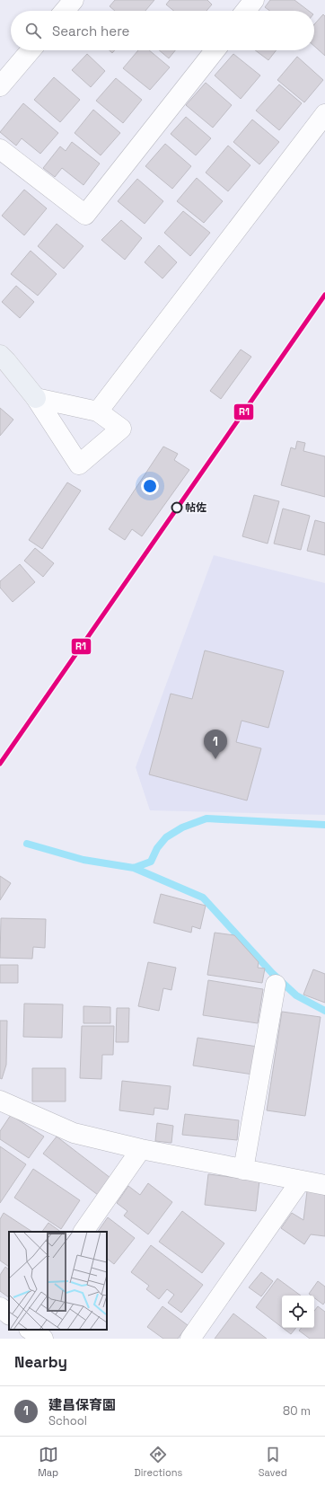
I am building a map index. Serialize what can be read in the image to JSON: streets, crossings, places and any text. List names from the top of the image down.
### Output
{
  "places": ["帖佐"],
  "lines": ["transit line R1"],
  "page": {
    "search": "Search here",
    "pins": "1",
    "heading": "Nearby",
    "list": [
      {
        "mark": "1",
        "name": "建昌保育園",
        "note": "School",
        "value": "80 m"
      }
    ],
    "nav": ["Map", "Directions", "Saved"]
  }
}
